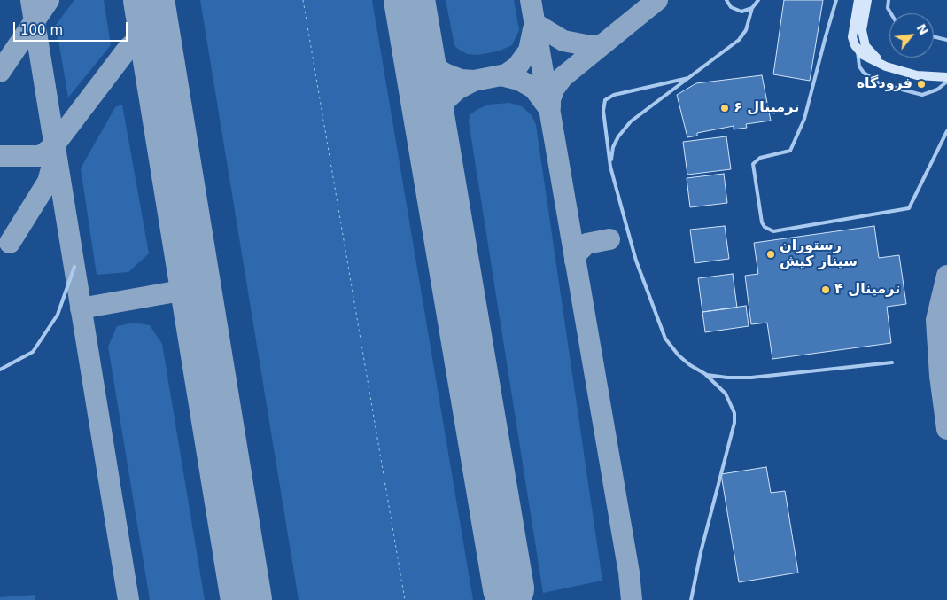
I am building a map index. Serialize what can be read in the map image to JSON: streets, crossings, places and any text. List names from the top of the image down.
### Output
{
  "places": [
    "فرودگاه",
    "ترمینال ۶",
    "رستوران سینار کیش",
    "ترمینال ۴"
  ],
  "scale_bar": "100 m",
  "north": "top right"
}
